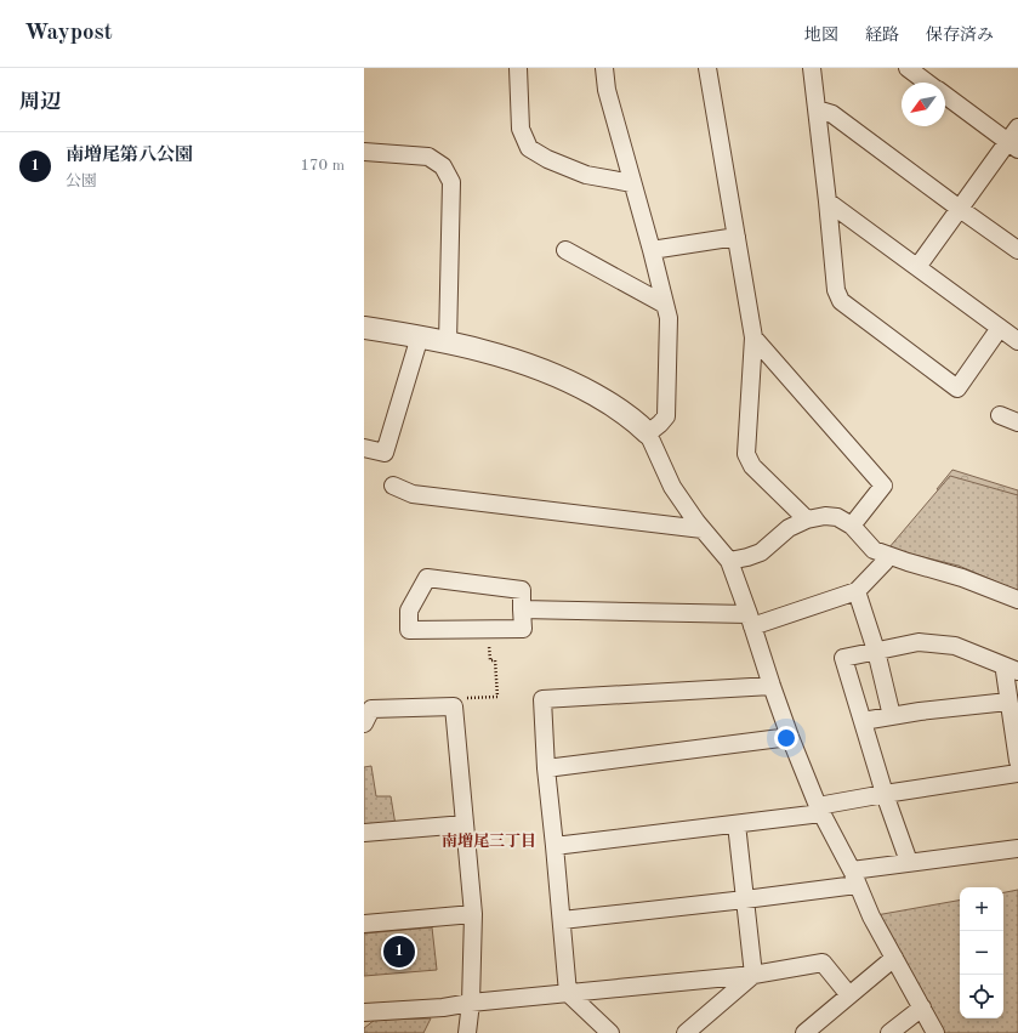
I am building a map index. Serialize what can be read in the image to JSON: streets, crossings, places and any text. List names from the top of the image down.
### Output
{
  "districts": ["南増尾三丁目"],
  "north": "bottom left",
  "page": {
    "header": "Waypost",
    "nav": ["地図", "経路", "保存済み"],
    "heading": "周辺",
    "list": [
      {
        "mark": "1",
        "name": "南増尾第八公園",
        "note": "公園",
        "value": "170 m"
      }
    ],
    "map_buttons": ["+", "−"],
    "pins": "1"
  }
}
